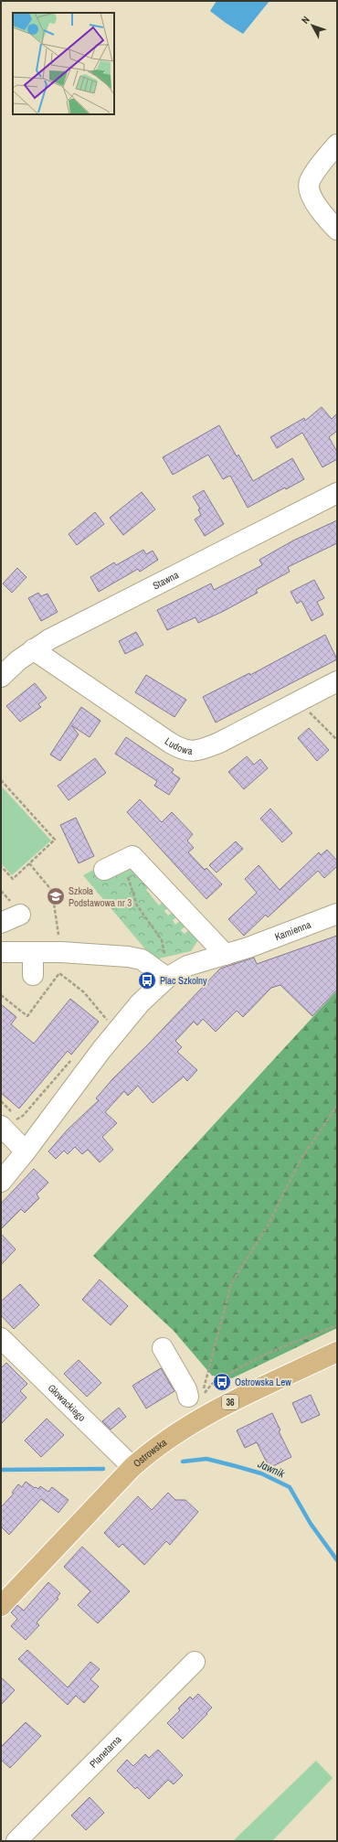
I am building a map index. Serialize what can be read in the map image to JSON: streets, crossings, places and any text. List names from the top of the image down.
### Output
{
  "streets": {
    "main road": ["36", "Ostrowska"],
    "street": [
      "Stawna",
      "Ludowa",
      "Kamienna",
      "Głowackiego",
      "Planetarna"
    ]
  },
  "crossings": [
    ["Stawna", "Ludowa"],
    ["Głowackiego", "Ostrowska"]
  ],
  "water": ["Jawnik"],
  "places": {
    "school or university": ["Szkoła Podstawowa nr 3"],
    "bus stop": ["Plac Szkolny", "Ostrowska Lew"]
  },
  "north": "top left"
}
